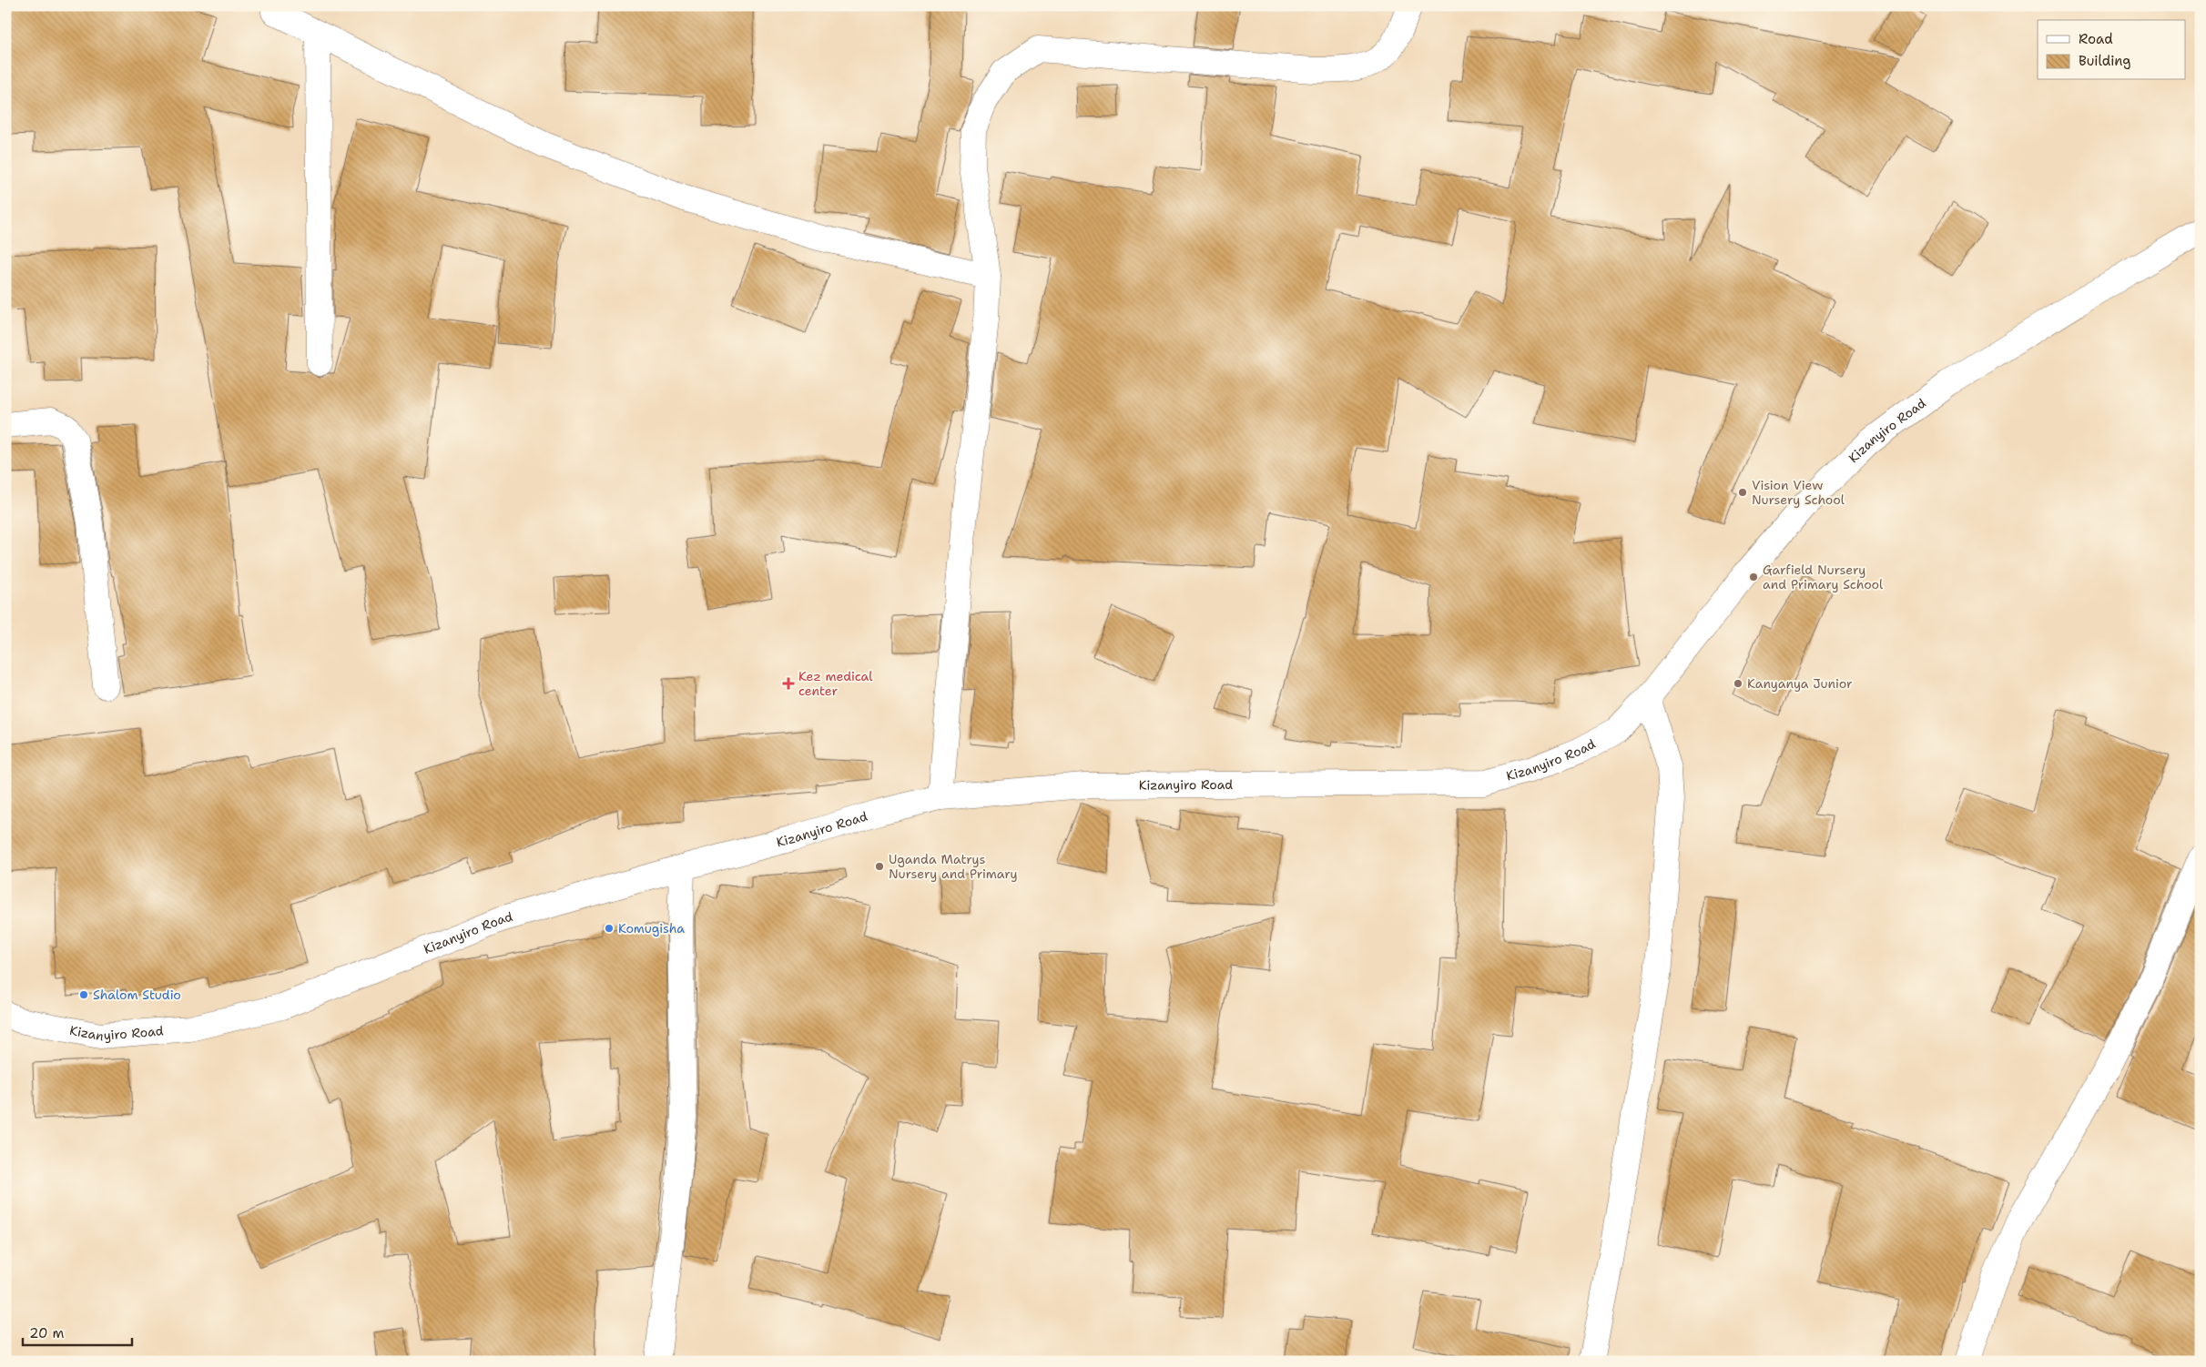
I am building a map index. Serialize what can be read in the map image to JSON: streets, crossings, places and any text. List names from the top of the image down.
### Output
{
  "streets": {
    "street": ["Kizanyiro Road"]
  },
  "places": {
    "other": [
      "Vision View Nursery School",
      "Garfield Nursery and Primary School",
      "Kanyanya Junior",
      "Uganda Matrys Nursery and Primary",
      "Komugisha",
      "Shalom Studio"
    ],
    "health": ["Kez medical center"]
  },
  "legend": ["Road", "Building"],
  "scale_bar": "20 m"
}
